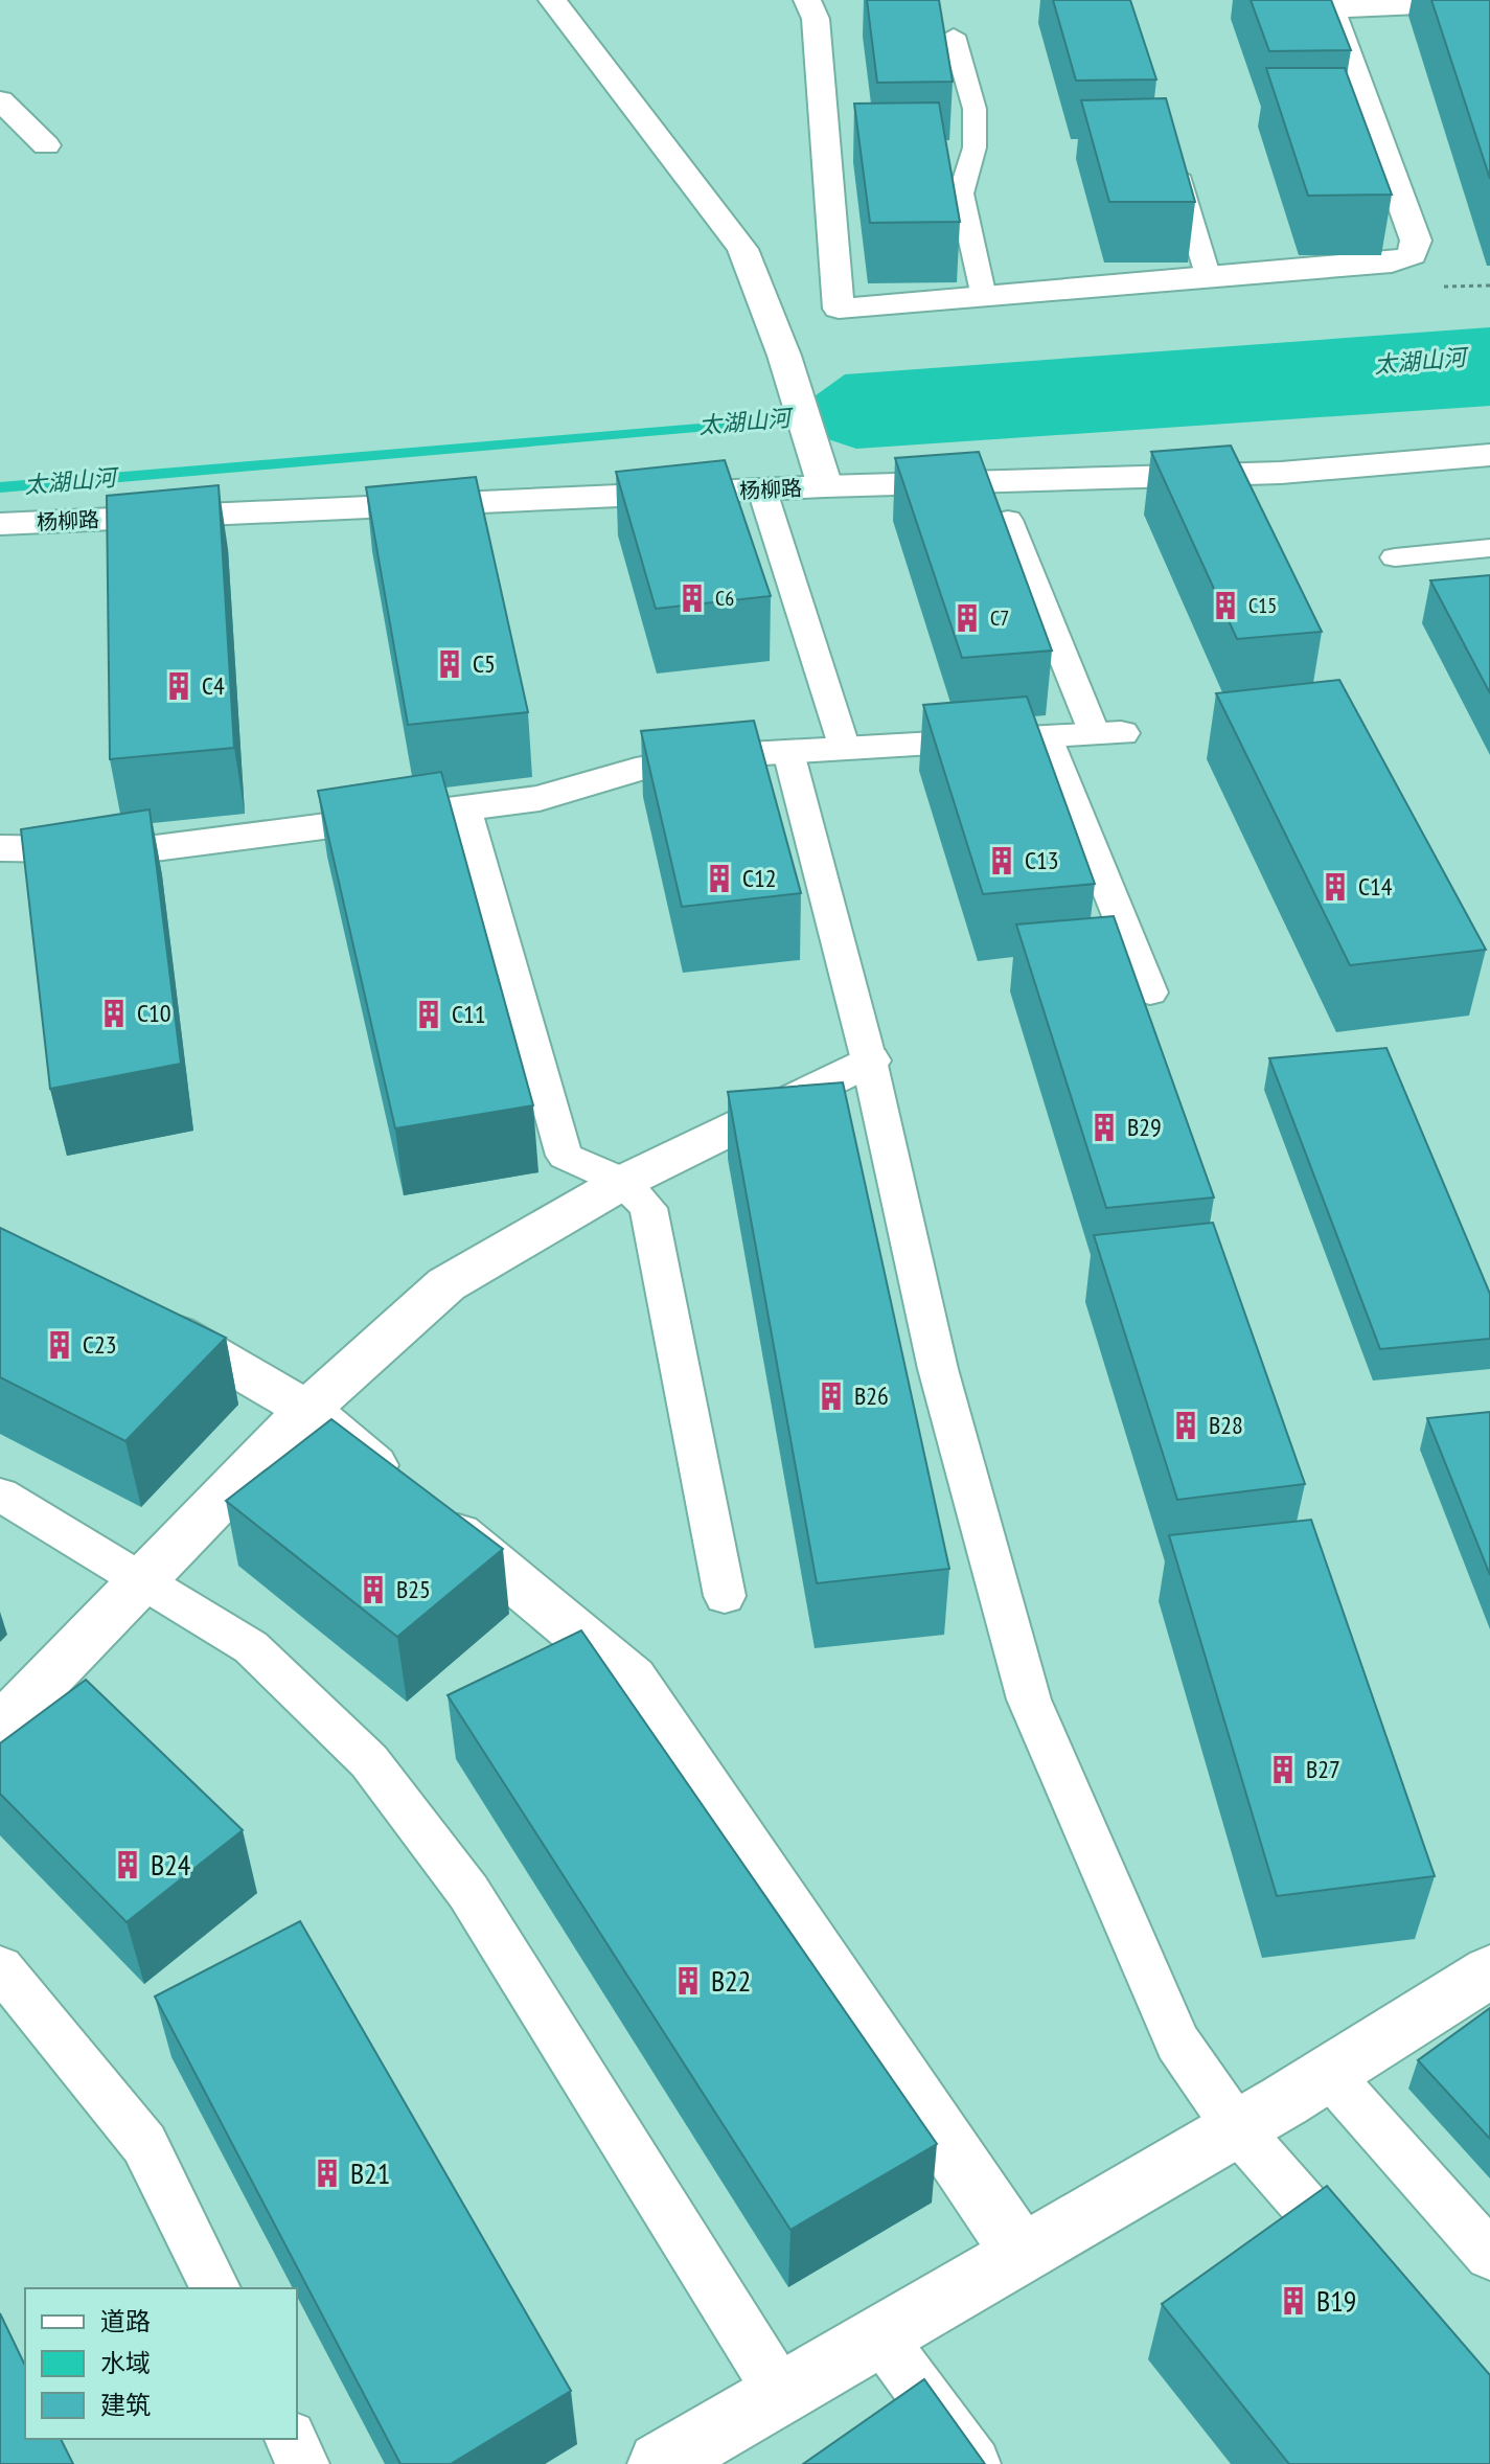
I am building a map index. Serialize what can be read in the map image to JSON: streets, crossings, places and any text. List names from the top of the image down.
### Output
{
  "streets": {
    "street": ["杨柳路"]
  },
  "water": ["太湖山河"],
  "places": {
    "building": [
      "C6",
      "C15",
      "C7",
      "C5",
      "C4",
      "C13",
      "C12",
      "C14",
      "C10",
      "C11",
      "B29",
      "C23",
      "B26",
      "B28",
      "B25",
      "B27",
      "B24",
      "B22",
      "B21",
      "B19"
    ]
  },
  "legend": ["道路", "水域", "建筑"]
}
